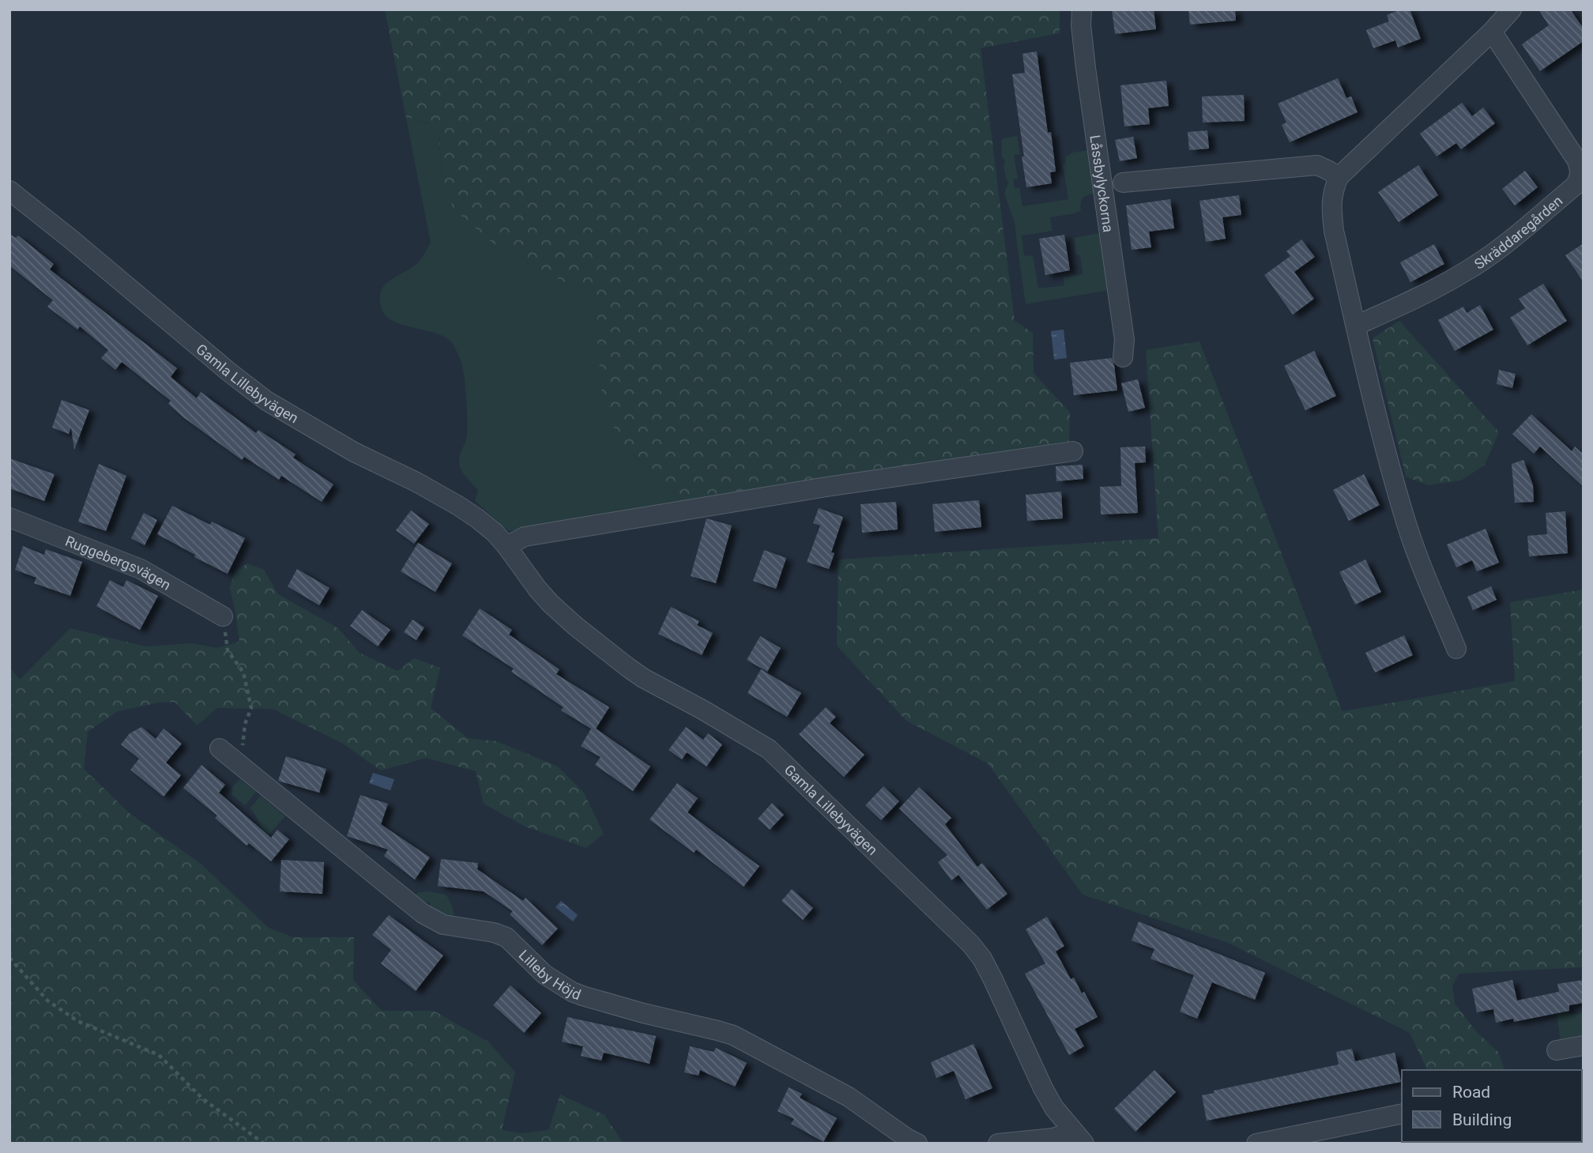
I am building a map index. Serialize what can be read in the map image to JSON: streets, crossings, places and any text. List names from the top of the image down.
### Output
{
  "streets": {
    "street": [
      "Låssbylyckorna",
      "Skräddaregården",
      "Gamla Lillebyvägen",
      "Ruggebergsvägen",
      "Lilleby Höjd"
    ]
  },
  "legend": ["Road", "Building"]
}
